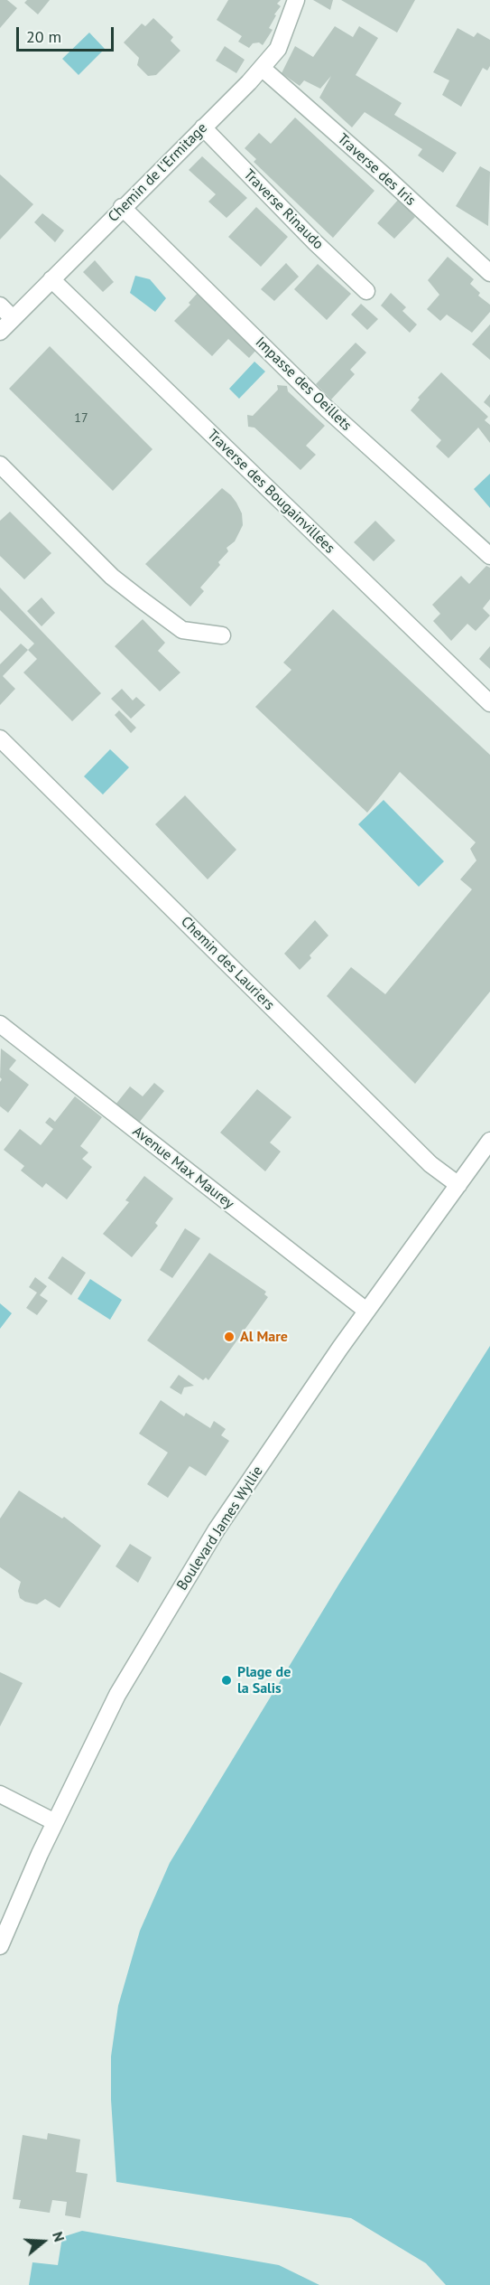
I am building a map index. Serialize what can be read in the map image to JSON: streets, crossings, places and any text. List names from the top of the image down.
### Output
{
  "streets": {
    "street": [
      "Traverse des Iris",
      "Chemin de l'Ermitage",
      "Traverse Rinaudo",
      "Impasse des Oeillets",
      "Traverse des Bougainvillées",
      "Chemin des Lauriers",
      "Avenue Max Maurey",
      "Boulevard James Wyllie"
    ]
  },
  "crossings": [
    ["Traverse des Iris", "Chemin de l'Ermitage"],
    ["Chemin de l'Ermitage", "Traverse Rinaudo"],
    ["Chemin de l'Ermitage", "Impasse des Oeillets"],
    ["Chemin de l'Ermitage", "Traverse des Bougainvillées"],
    ["Chemin des Lauriers", "Boulevard James Wyllie"],
    ["Avenue Max Maurey", "Boulevard James Wyllie"]
  ],
  "places": ["Al Mare", "Plage de la Salis"],
  "house_numbers": ["17"],
  "scale_bar": "20 m",
  "north": "right"
}
